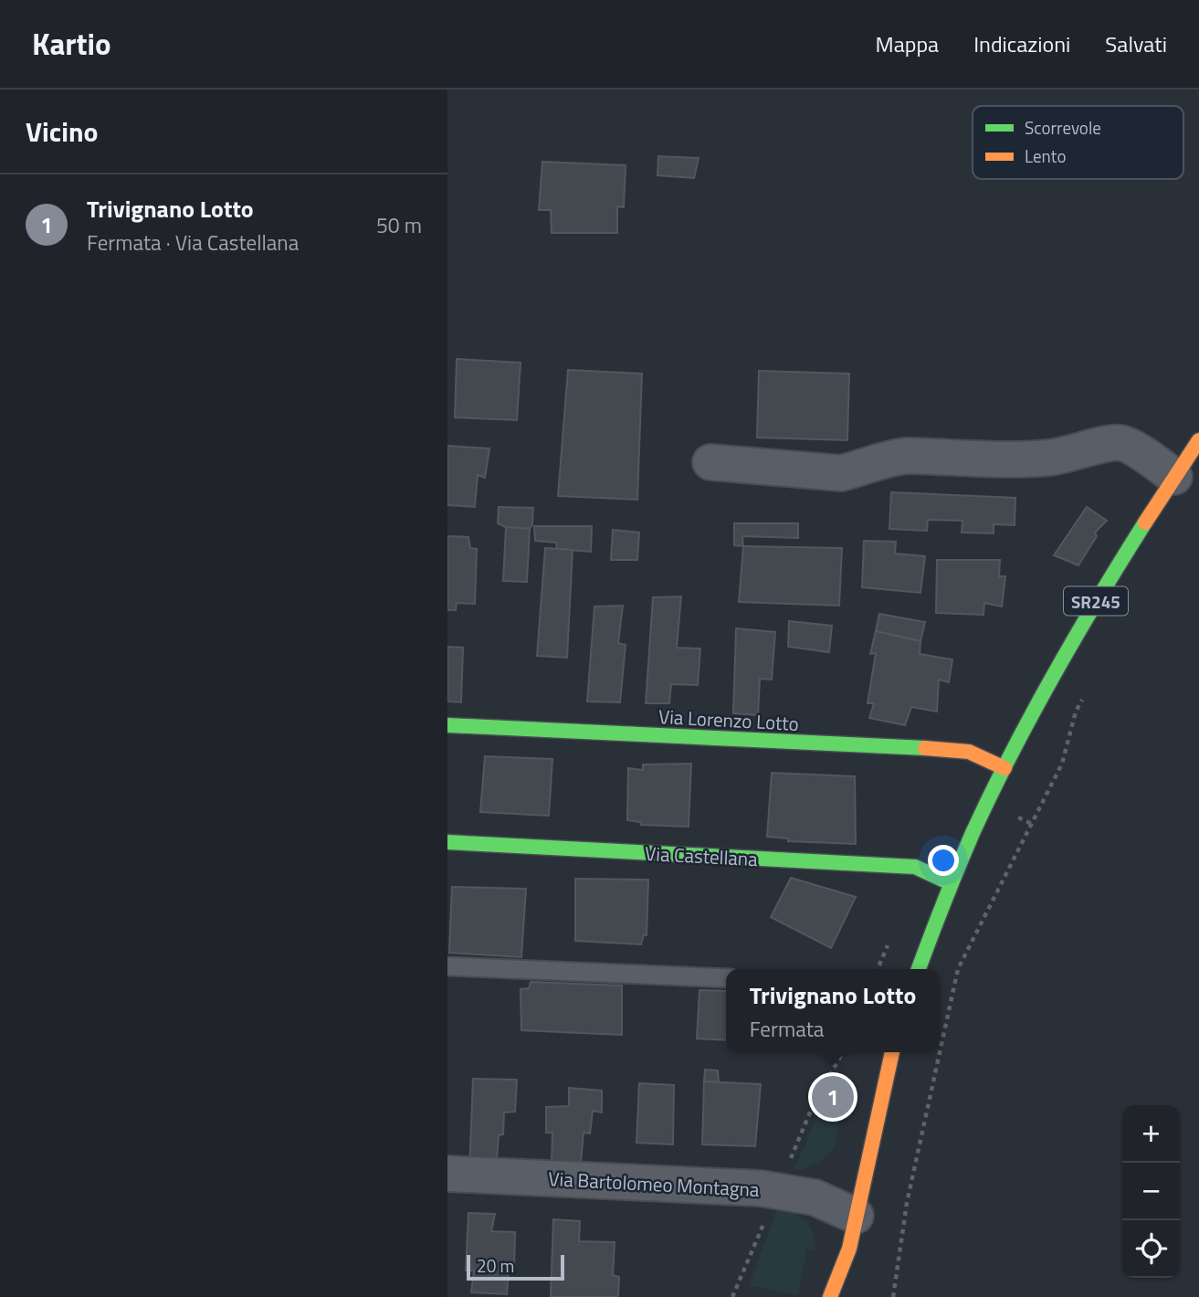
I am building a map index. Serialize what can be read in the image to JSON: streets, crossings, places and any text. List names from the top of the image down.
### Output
{
  "streets": {
    "street": [
      "SR245",
      "Via Lorenzo Lotto",
      "Via Castellana",
      "Via Bartolomeo Montagna"
    ]
  },
  "crossings": [
    ["SR245", "Via Lorenzo Lotto"],
    ["SR245", "Via Castellana"]
  ],
  "legend": ["Scorrevole", "Lento"],
  "scale_bar": "20 m",
  "page": {
    "header": "Kartio",
    "nav": ["Mappa", "Indicazioni", "Salvati"],
    "heading": "Vicino",
    "list": [
      {
        "mark": "1",
        "name": "Trivignano Lotto",
        "note": "Fermata · Via Castellana",
        "value": "50 m"
      }
    ],
    "popup": ["Trivignano Lotto", "Fermata"],
    "pins": "1",
    "map_buttons": ["+", "−"],
    "scale": "20 m"
  }
}
